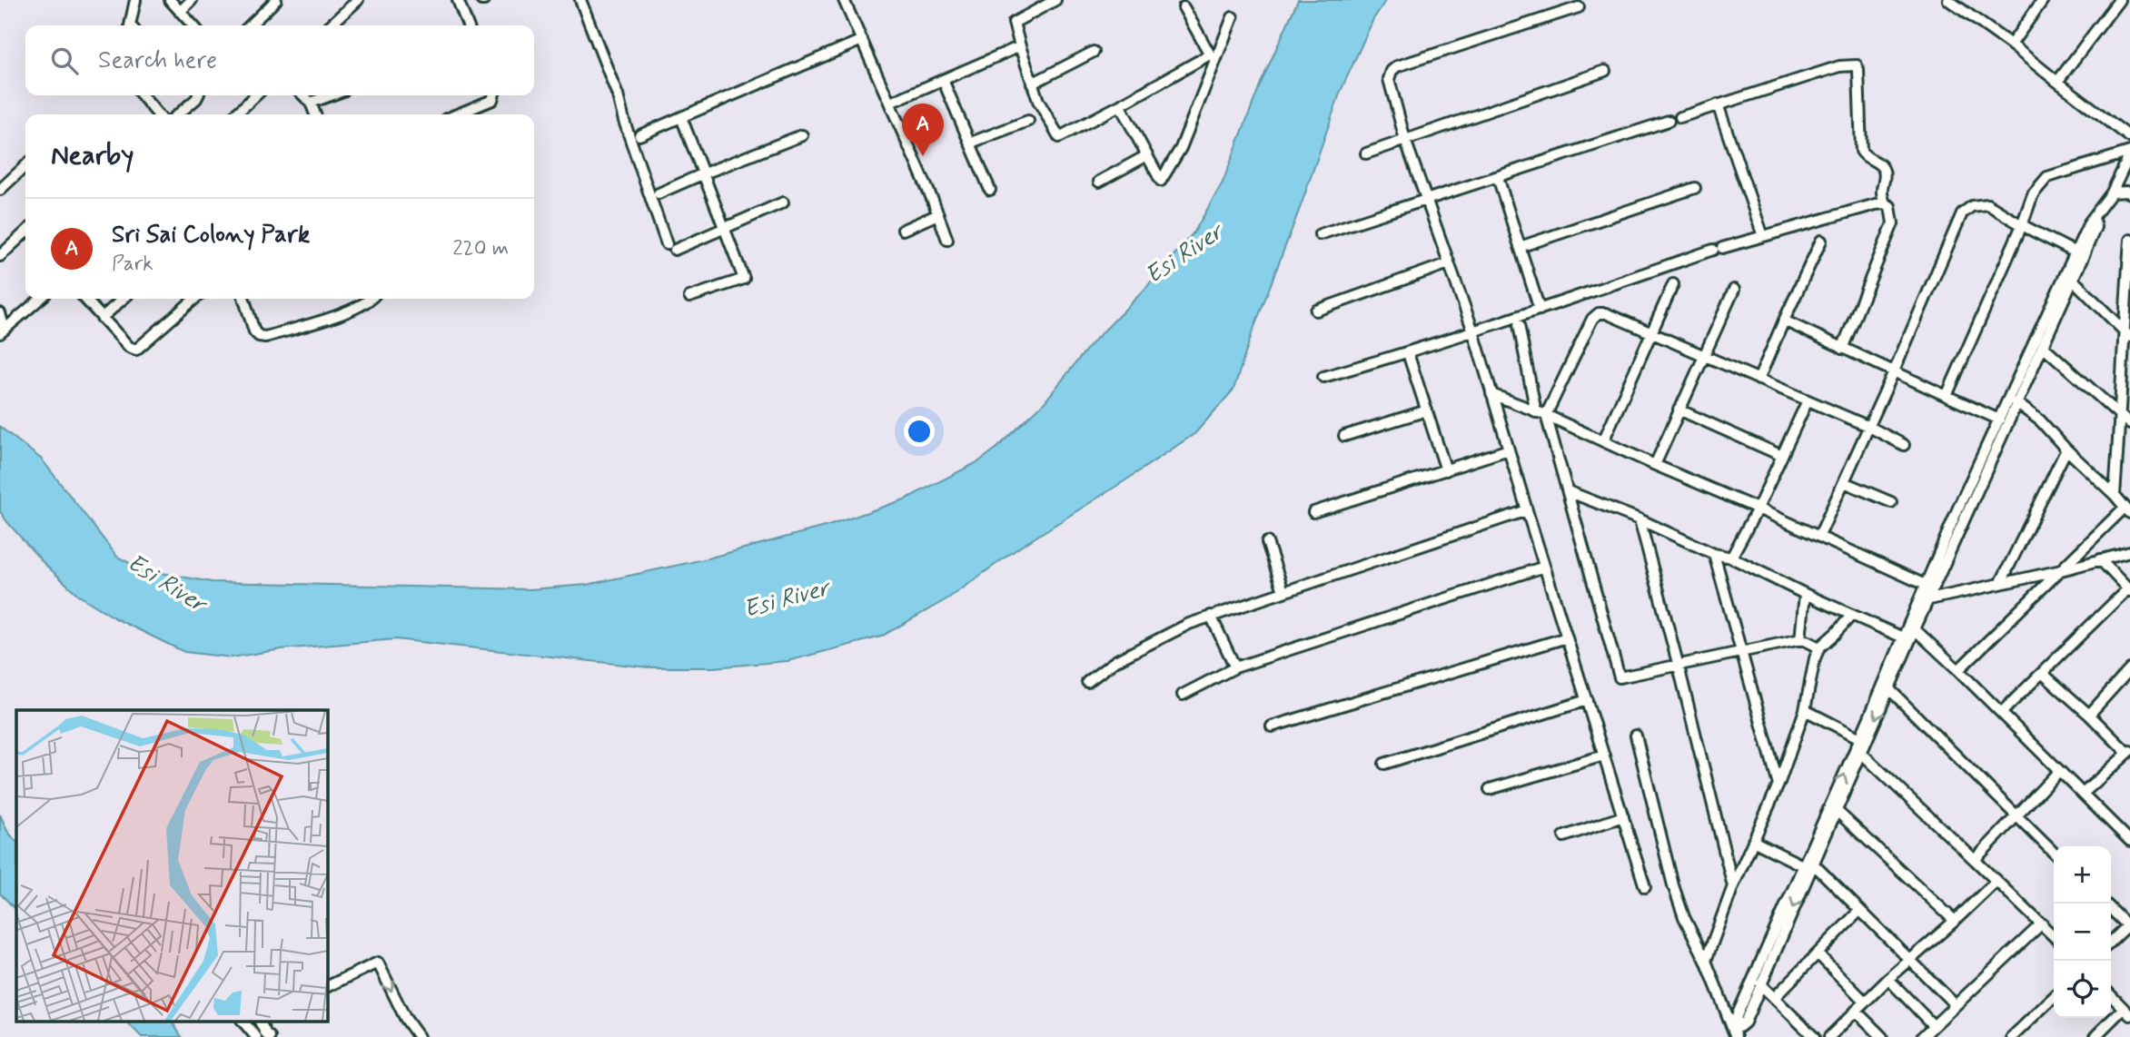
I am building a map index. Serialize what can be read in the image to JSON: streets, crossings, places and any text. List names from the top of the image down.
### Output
{
  "water": ["Esi River"],
  "page": {
    "search": "Search here",
    "pins": "A",
    "heading": "Nearby",
    "list": [
      {
        "mark": "A",
        "name": "Sri Sai Colony Park",
        "note": "Park",
        "value": "220 m"
      }
    ],
    "map_buttons": ["+", "−"]
  }
}
